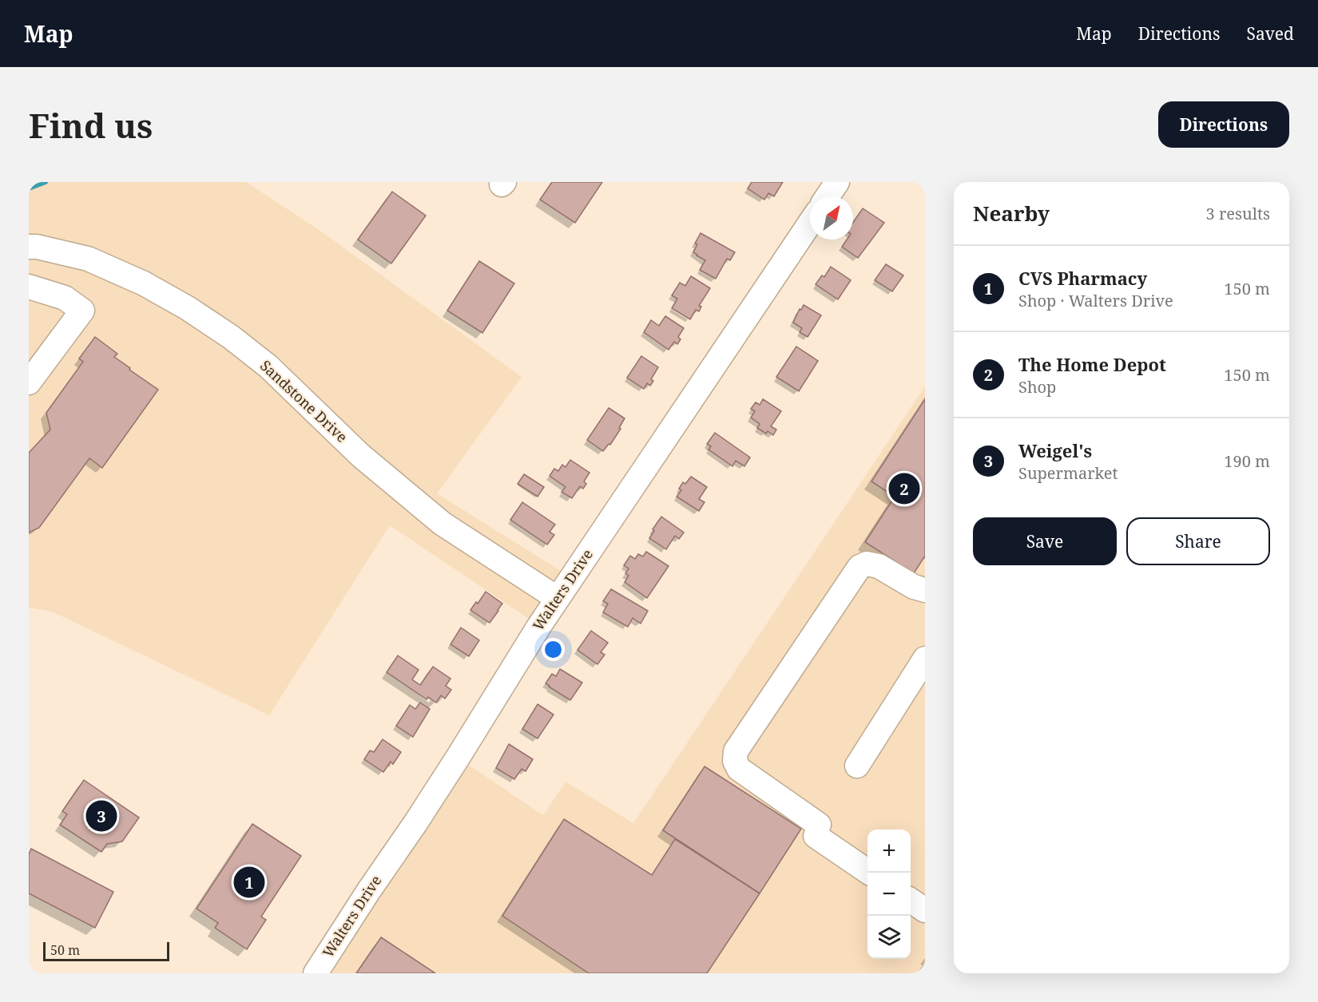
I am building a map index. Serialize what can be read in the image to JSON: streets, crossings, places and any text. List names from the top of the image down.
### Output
{
  "streets": {
    "street": ["Sandstone Drive", "Walters Drive"]
  },
  "crossings": [
    ["Sandstone Drive", "Walters Drive"]
  ],
  "scale_bar": "50 m",
  "north": "top right",
  "page": {
    "header": "Map",
    "nav": ["Map", "Directions", "Saved"],
    "buttons": [
      "Directions",
      ["Save", "Share"]
    ],
    "title": "Find us",
    "heading": ["Nearby", "3 results"],
    "list": [
      {
        "mark": "1",
        "name": "CVS Pharmacy",
        "note": "Shop · Walters Drive",
        "value": "150 m"
      },
      {
        "mark": "2",
        "name": "The Home Depot",
        "note": "Shop",
        "value": "150 m"
      },
      {
        "mark": "3",
        "name": "Weigel's",
        "note": "Supermarket",
        "value": "190 m"
      }
    ],
    "pins": ["2", "3", "1"],
    "map_buttons": ["+", "−"],
    "scale": "50 m"
  }
}
